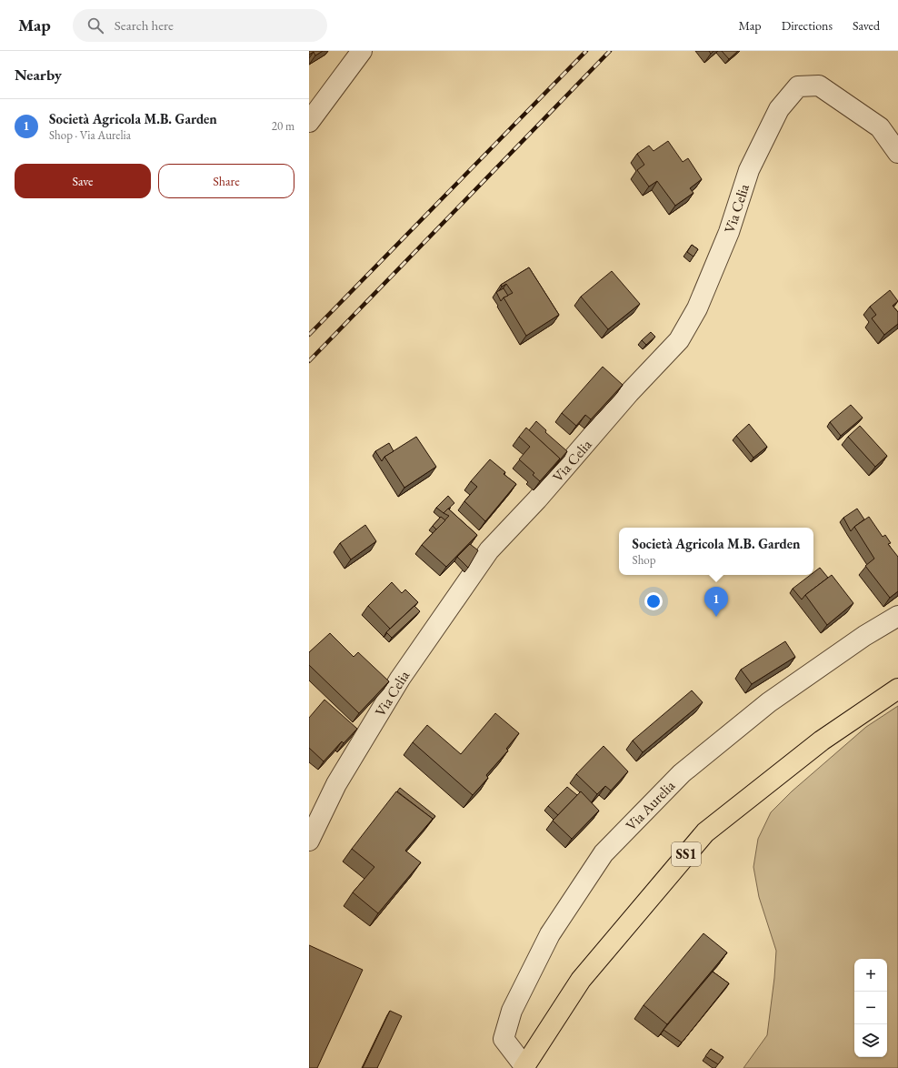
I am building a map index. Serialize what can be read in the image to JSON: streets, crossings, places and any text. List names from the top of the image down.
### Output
{
  "streets": {
    "main road": ["Via Aurelia", "SS1"],
    "street": ["Via Celia"]
  },
  "page": {
    "header": "Map",
    "search": "Search here",
    "nav": ["Map", "Directions", "Saved"],
    "heading": "Nearby",
    "list": [
      {
        "mark": "1",
        "name": "Società Agricola M.B. Garden",
        "note": "Shop · Via Aurelia",
        "value": "20 m"
      }
    ],
    "buttons": ["Save", "Share"],
    "popup": ["Società Agricola M.B. Garden", "Shop"],
    "pins": "1",
    "map_buttons": ["+", "−"]
  }
}
